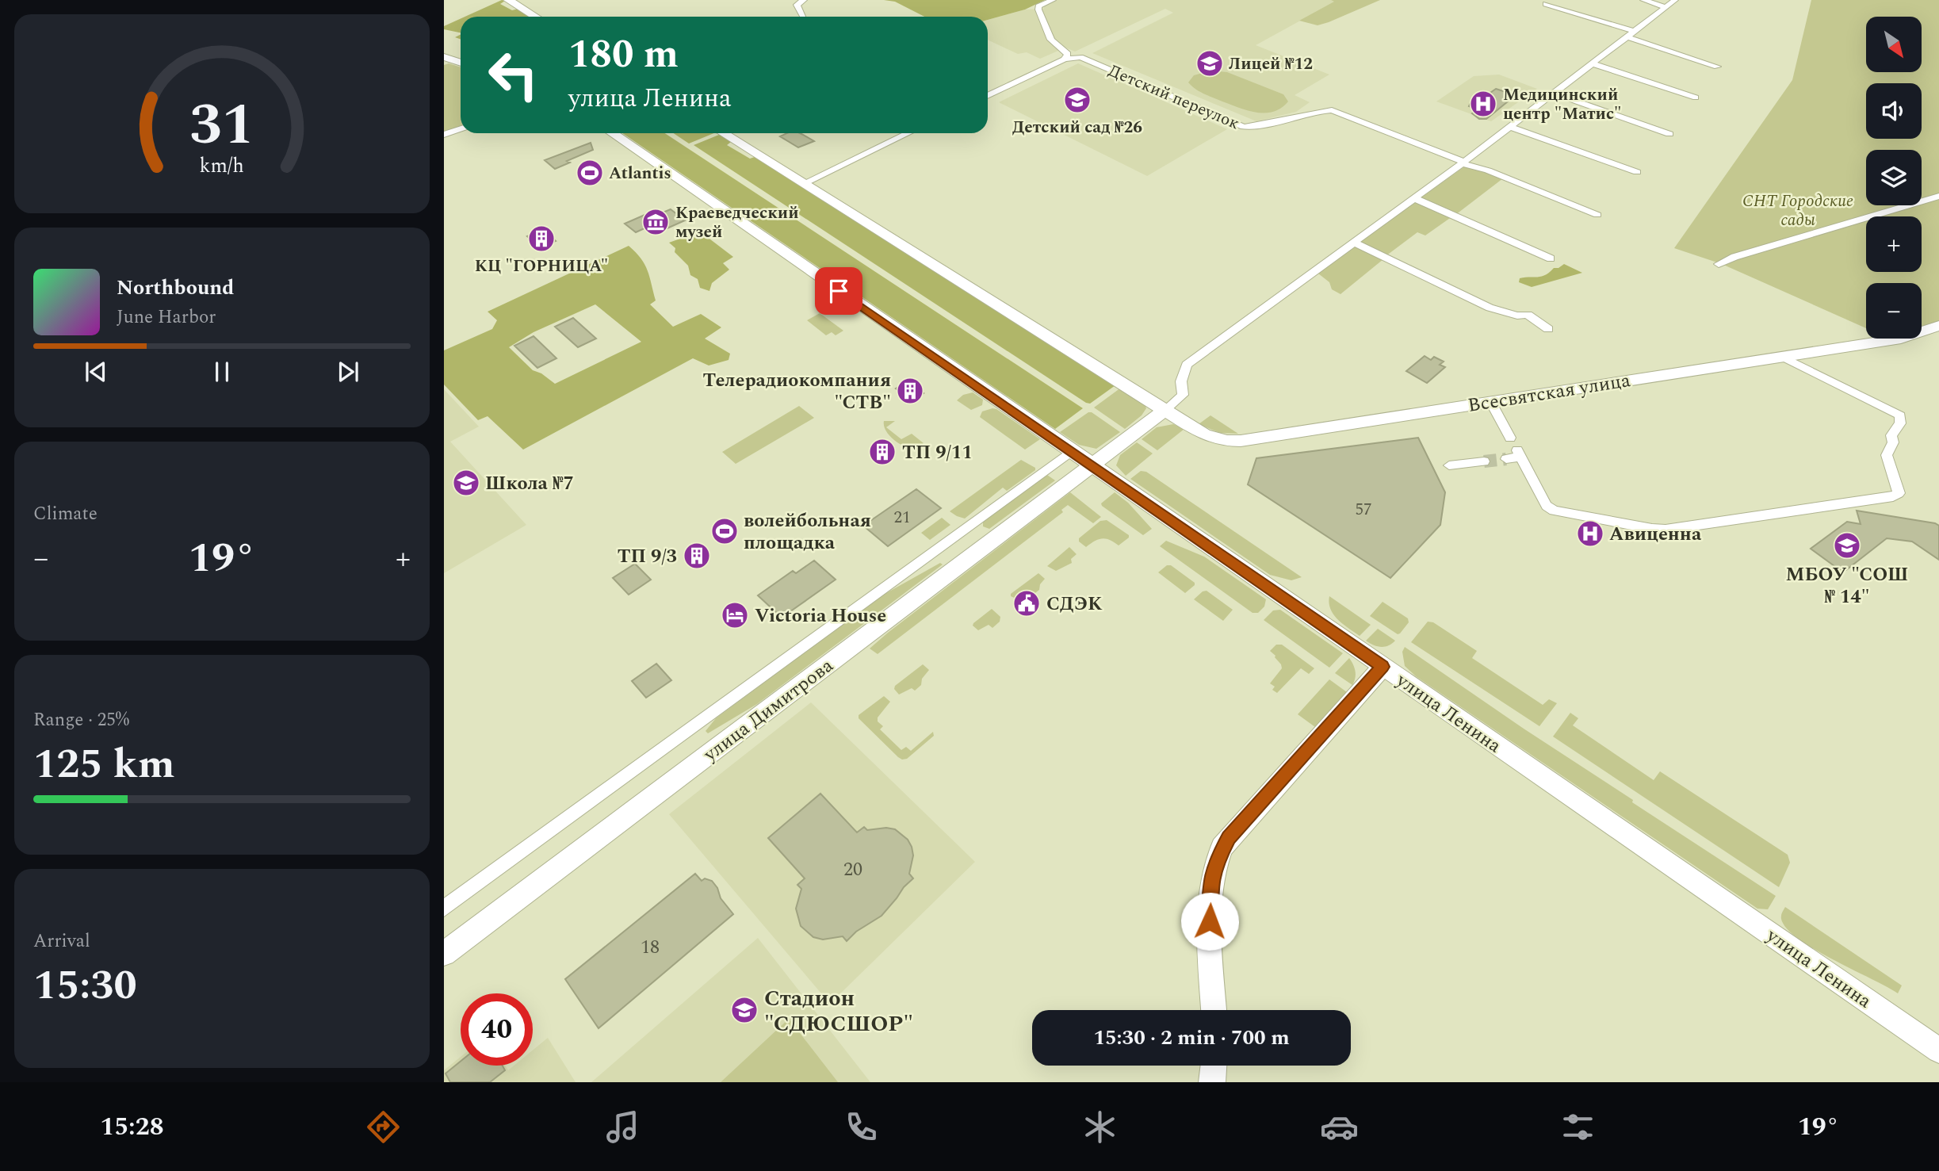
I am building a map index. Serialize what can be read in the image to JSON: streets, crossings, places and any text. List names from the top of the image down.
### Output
{
  "streets": {
    "main road": ["улица Ленина"],
    "street": ["Детский переулок", "Всесвятская улица", "улица Димитрова"]
  },
  "crossings": [
    ["Всесвятская улица", "улица Димитрова"],
    ["улица Димитрова", "улица Ленина"]
  ],
  "parks": ["СНТ Городские сады"],
  "places": {
    "school or university": [
      "Лицей №12",
      "Детский сад №26",
      "Школа №7",
      "МБОУ \"СОШ № 14\"",
      "Стадион \"СДЮСШОР\""
    ],
    "hospital": ["Медицинский центр \"Матис\"", "Авиценна"],
    "sports": ["Atlantis", "волейбольная площадка"],
    "museum": ["Краеведческий музей"],
    "building": [
      "КЦ \"ГОРНИЦА\"",
      "Телерадиокомпания \"СТВ\"",
      "ТП 9/11",
      "ТП 9/3"
    ],
    "public building": ["СДЭК"],
    "hotel": ["Victoria House"]
  },
  "house_numbers": [
    "57",
    "21",
    "20",
    "18"
  ],
  "north": "bottom right",
  "page": {
    "map_buttons": ["+", "−"],
    "turn": ["180 m", "улица Ленина"],
    "song": ["Northbound", "June Harbor"],
    "tile": [
      "Climate",
      ["Range · 25%", "125 km"],
      ["Arrival", "15:30"]
    ],
    "heat": ["−", "19°", "+"],
    "limit": "40",
    "trip": "15:30 · 2 min · 700 m",
    "tabs": ["15:28", "19°"],
    "gauge": ["31", "km/h"]
  }
}
